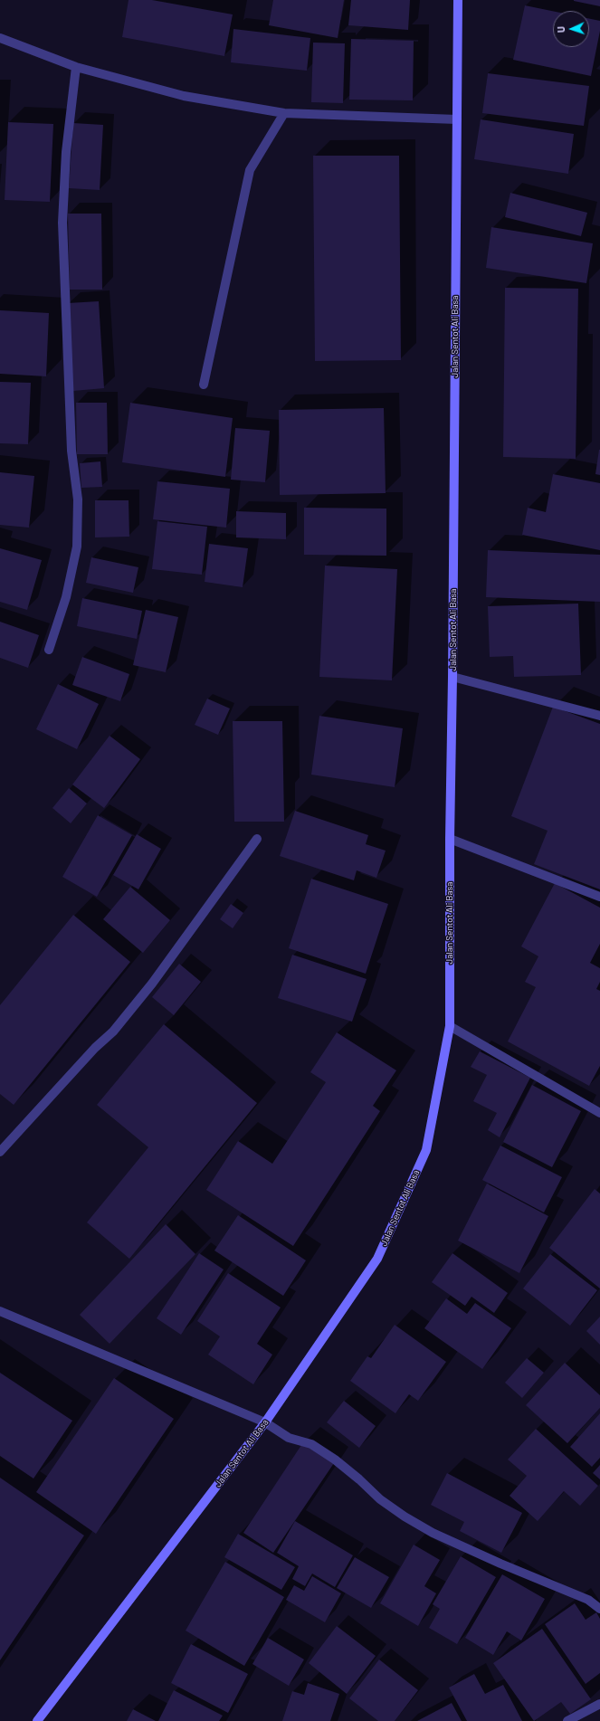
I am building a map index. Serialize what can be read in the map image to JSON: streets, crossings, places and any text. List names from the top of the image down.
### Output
{
  "streets": {
    "main road": ["Jalan Sentot Ali Basa"]
  },
  "north": "left"
}
